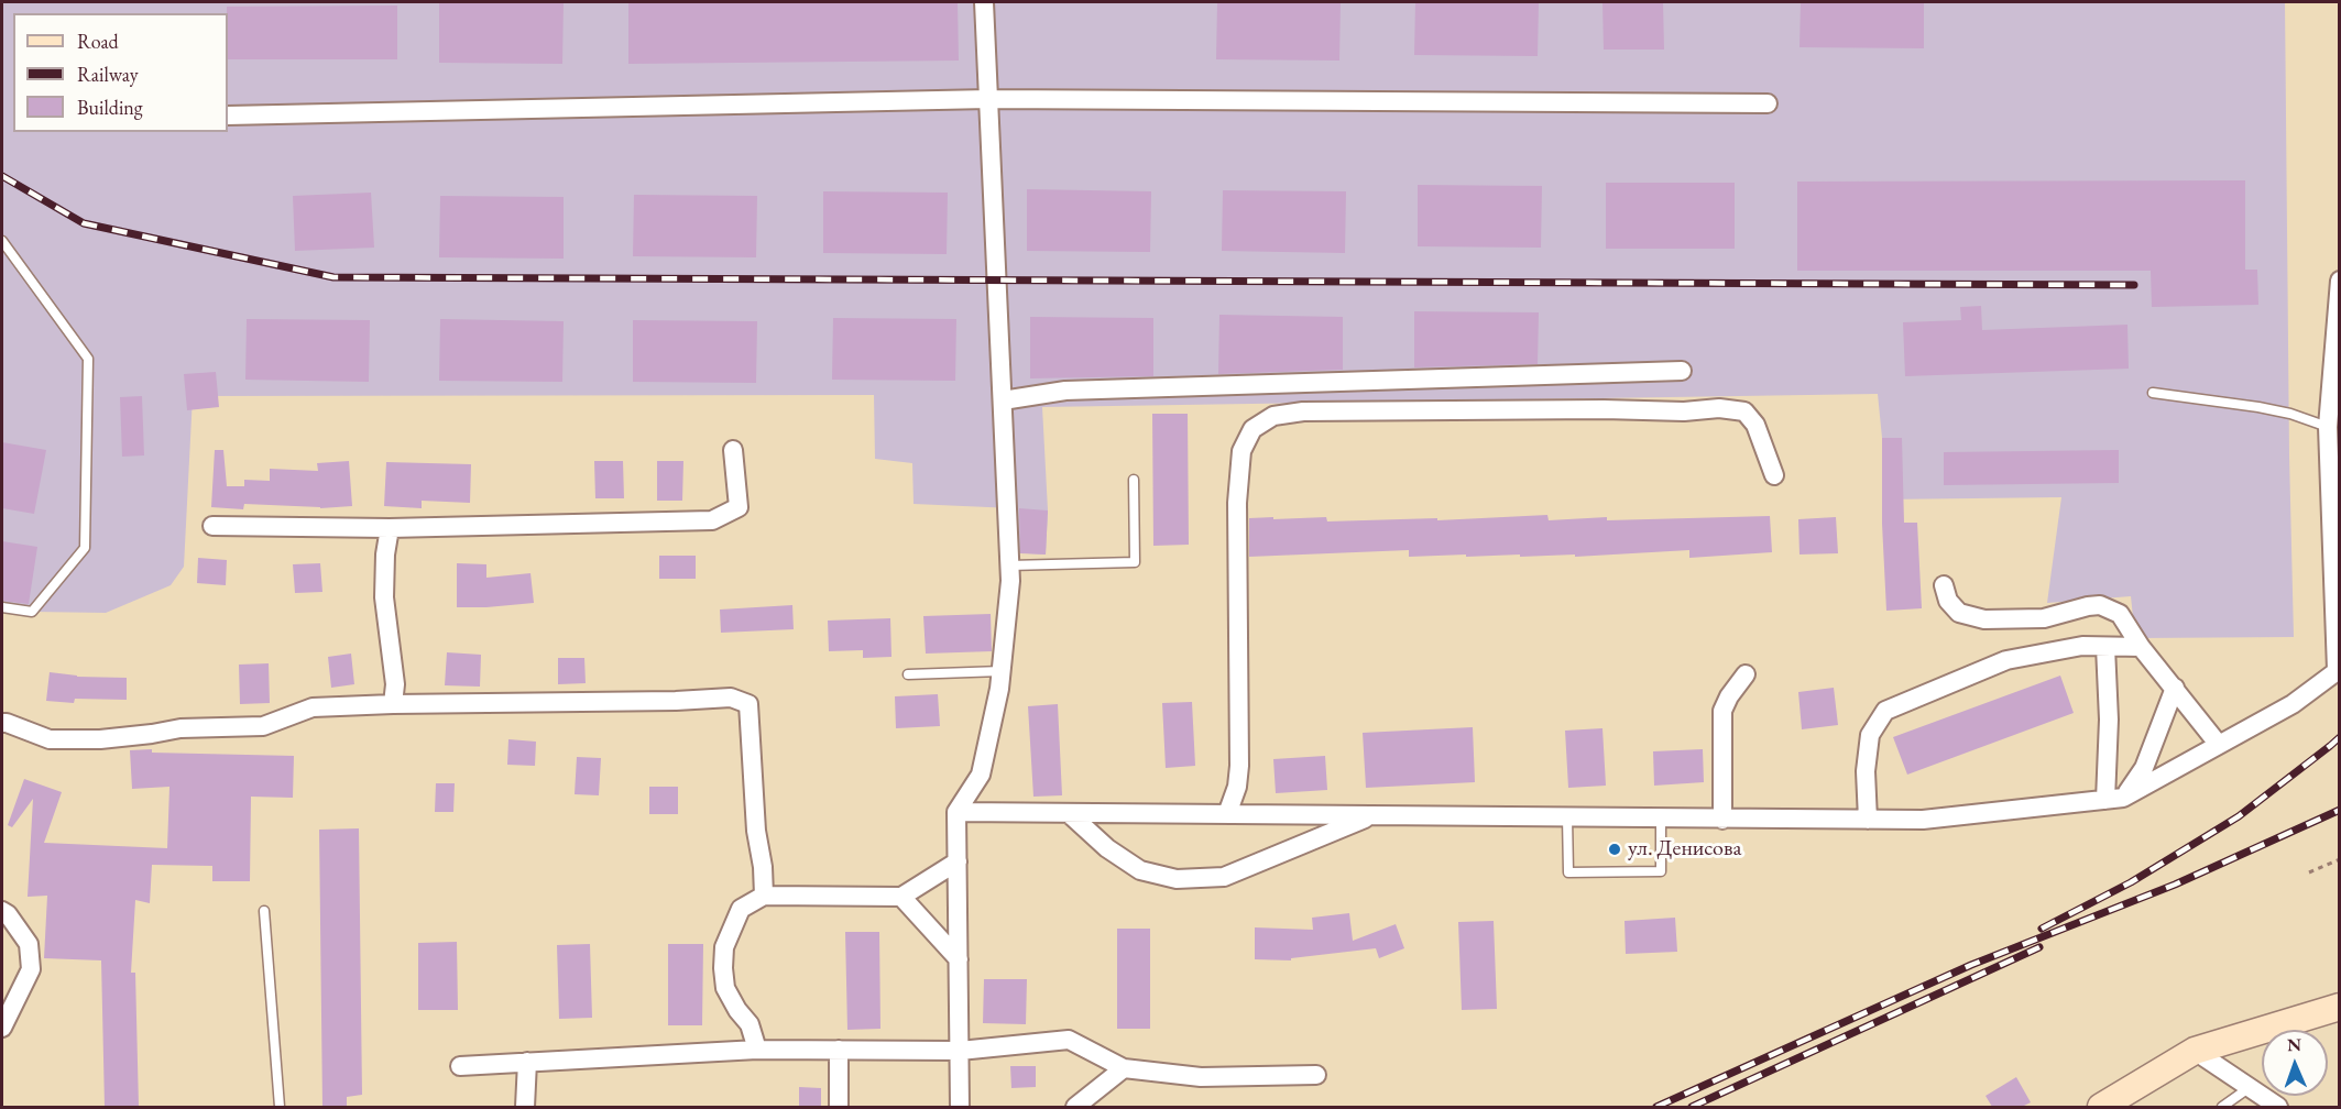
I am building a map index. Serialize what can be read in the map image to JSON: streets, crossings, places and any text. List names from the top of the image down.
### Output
{
  "places": ["ул. Денисова"],
  "legend": ["Road", "Railway", "Building"],
  "north": "top"
}
